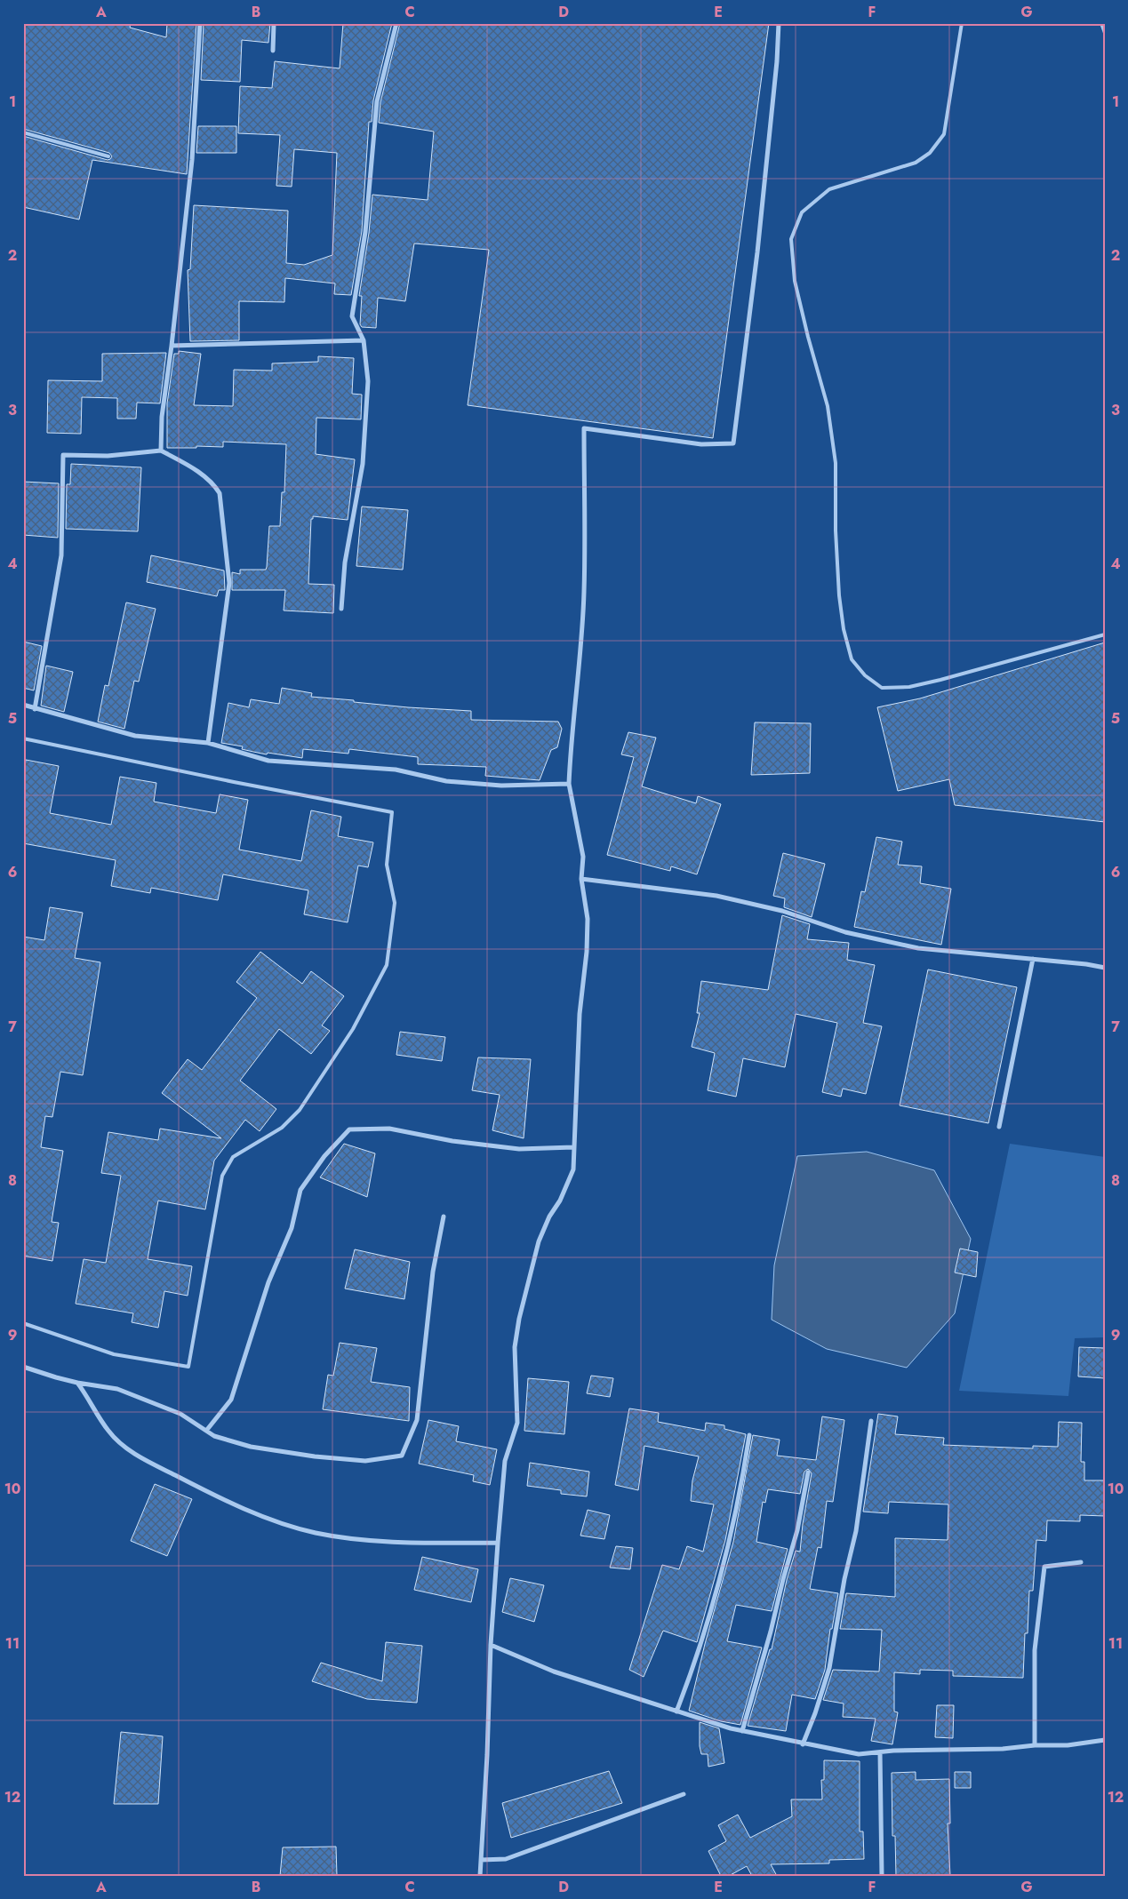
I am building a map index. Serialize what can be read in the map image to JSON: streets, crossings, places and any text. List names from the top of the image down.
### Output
{
  "grid": {
    "columns": [
      "A",
      "B",
      "C",
      "D",
      "E",
      "F",
      "G"
    ],
    "rows": [
      "1",
      "2",
      "3",
      "4",
      "5",
      "6",
      "7",
      "8",
      "9",
      "10",
      "11",
      "12"
    ]
  }
}
